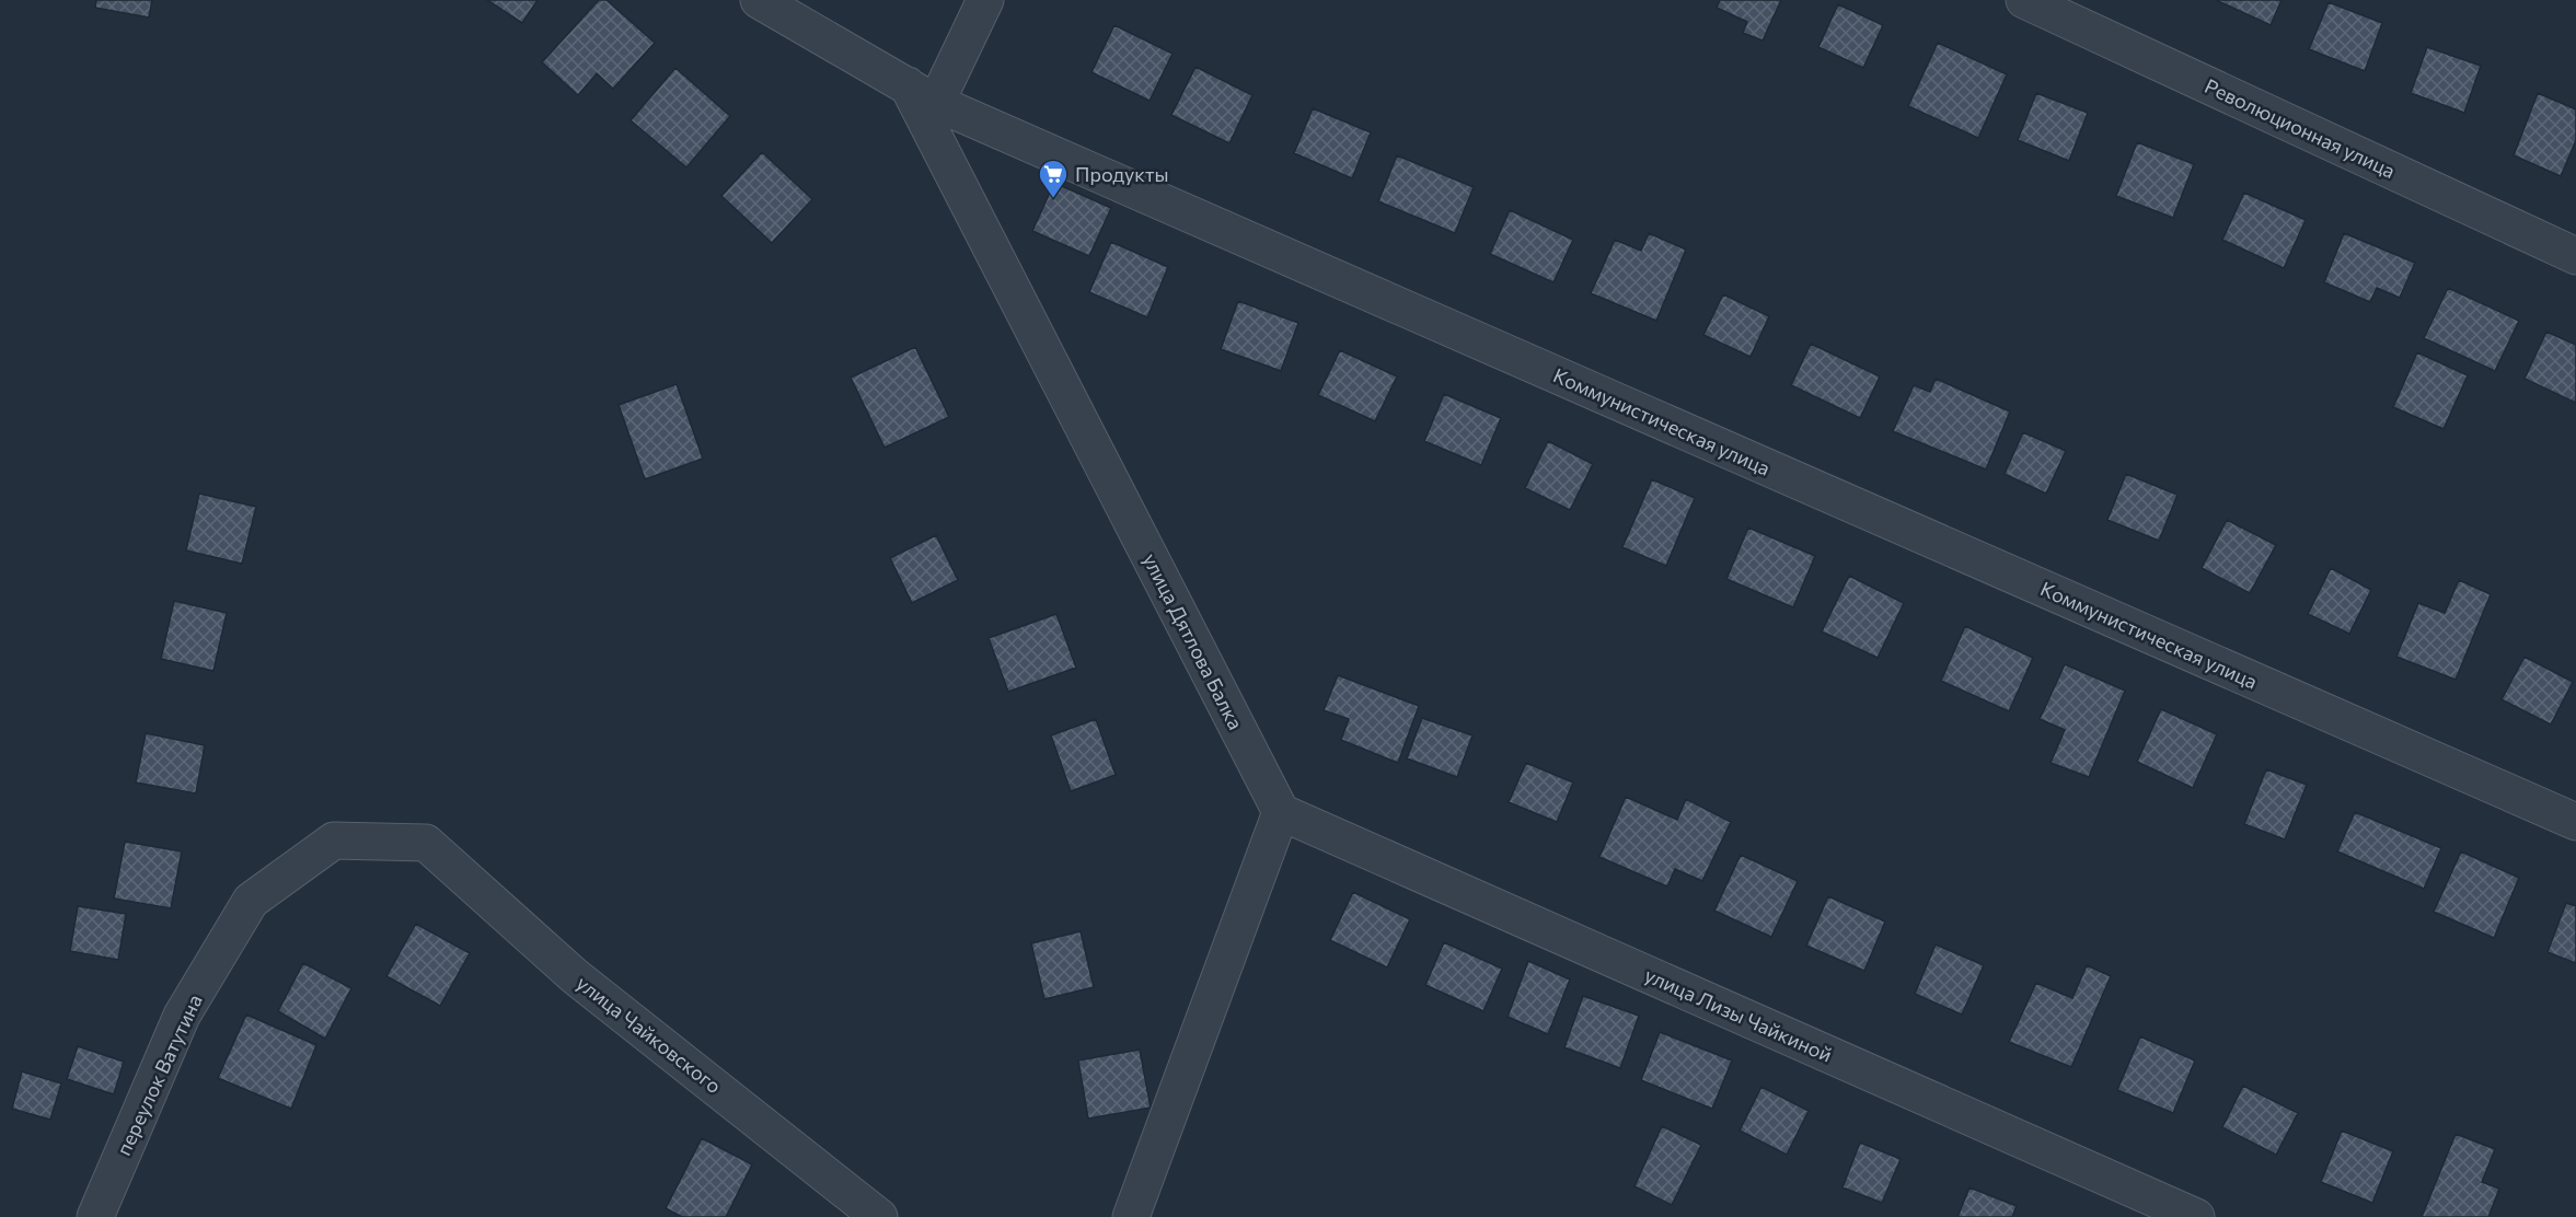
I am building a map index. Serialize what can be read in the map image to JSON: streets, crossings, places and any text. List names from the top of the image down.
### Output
{
  "streets": {
    "street": [
      "Революционная улица",
      "Коммунистическая улица",
      "улица Дятлова Балка",
      "улица Лизы Чайкиной",
      "улица Чайковского",
      "переулок Ватутина"
    ]
  },
  "crossings": [
    ["Коммунистическая улица", "улица Дятлова Балка"],
    ["улица Дятлова Балка", "улица Лизы Чайкиной"],
    ["улица Чайковского", "переулок Ватутина"]
  ],
  "places": {
    "supermarket": ["Продукты"]
  }
}
